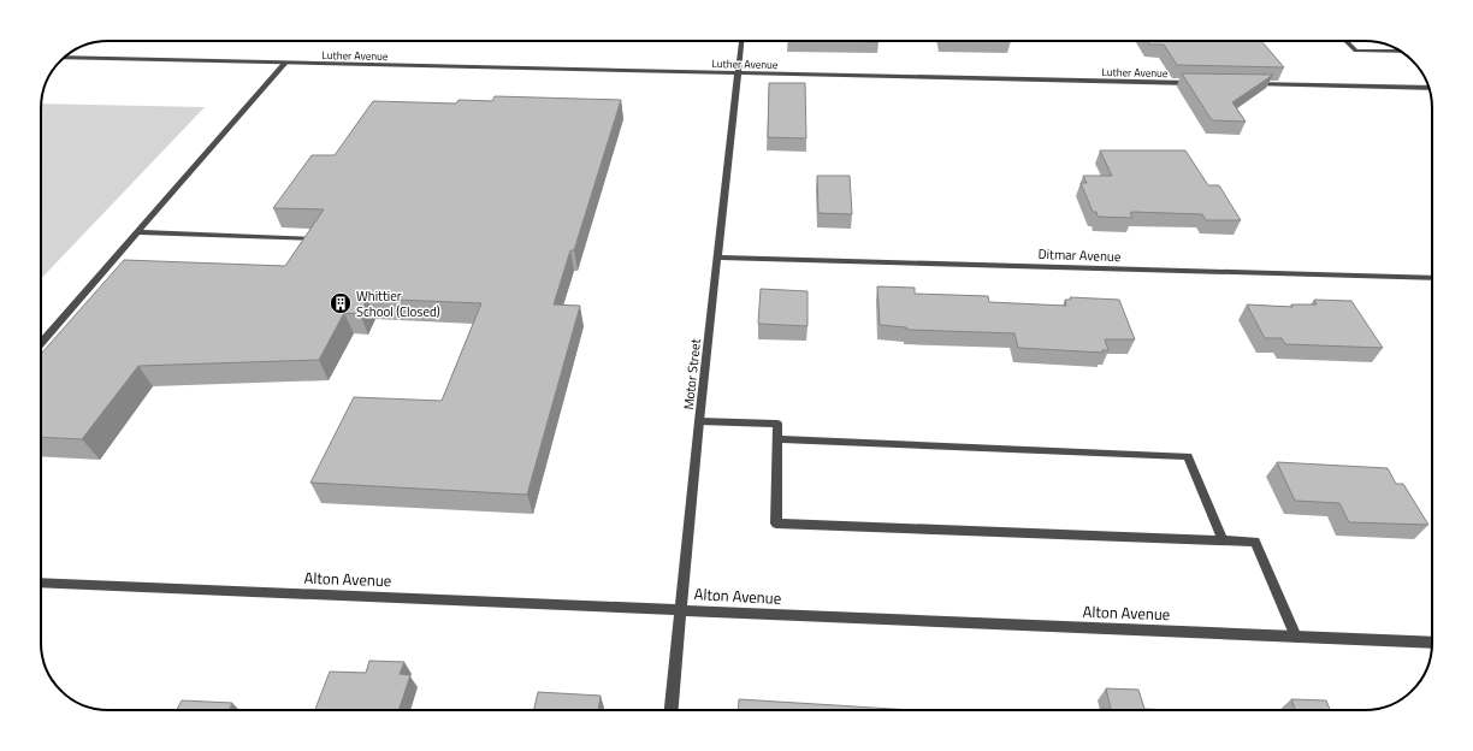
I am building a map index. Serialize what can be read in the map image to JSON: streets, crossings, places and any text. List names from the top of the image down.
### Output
{
  "streets": {
    "street": [
      "Luther Avenue",
      "Ditmar Avenue",
      "Motor Street",
      "Alton Avenue"
    ]
  },
  "crossings": [
    ["Luther Avenue", "Motor Street"],
    ["Ditmar Avenue", "Motor Street"],
    ["Motor Street", "Alton Avenue"]
  ],
  "places": {
    "building": ["Whittier School (Closed)"]
  }
}
